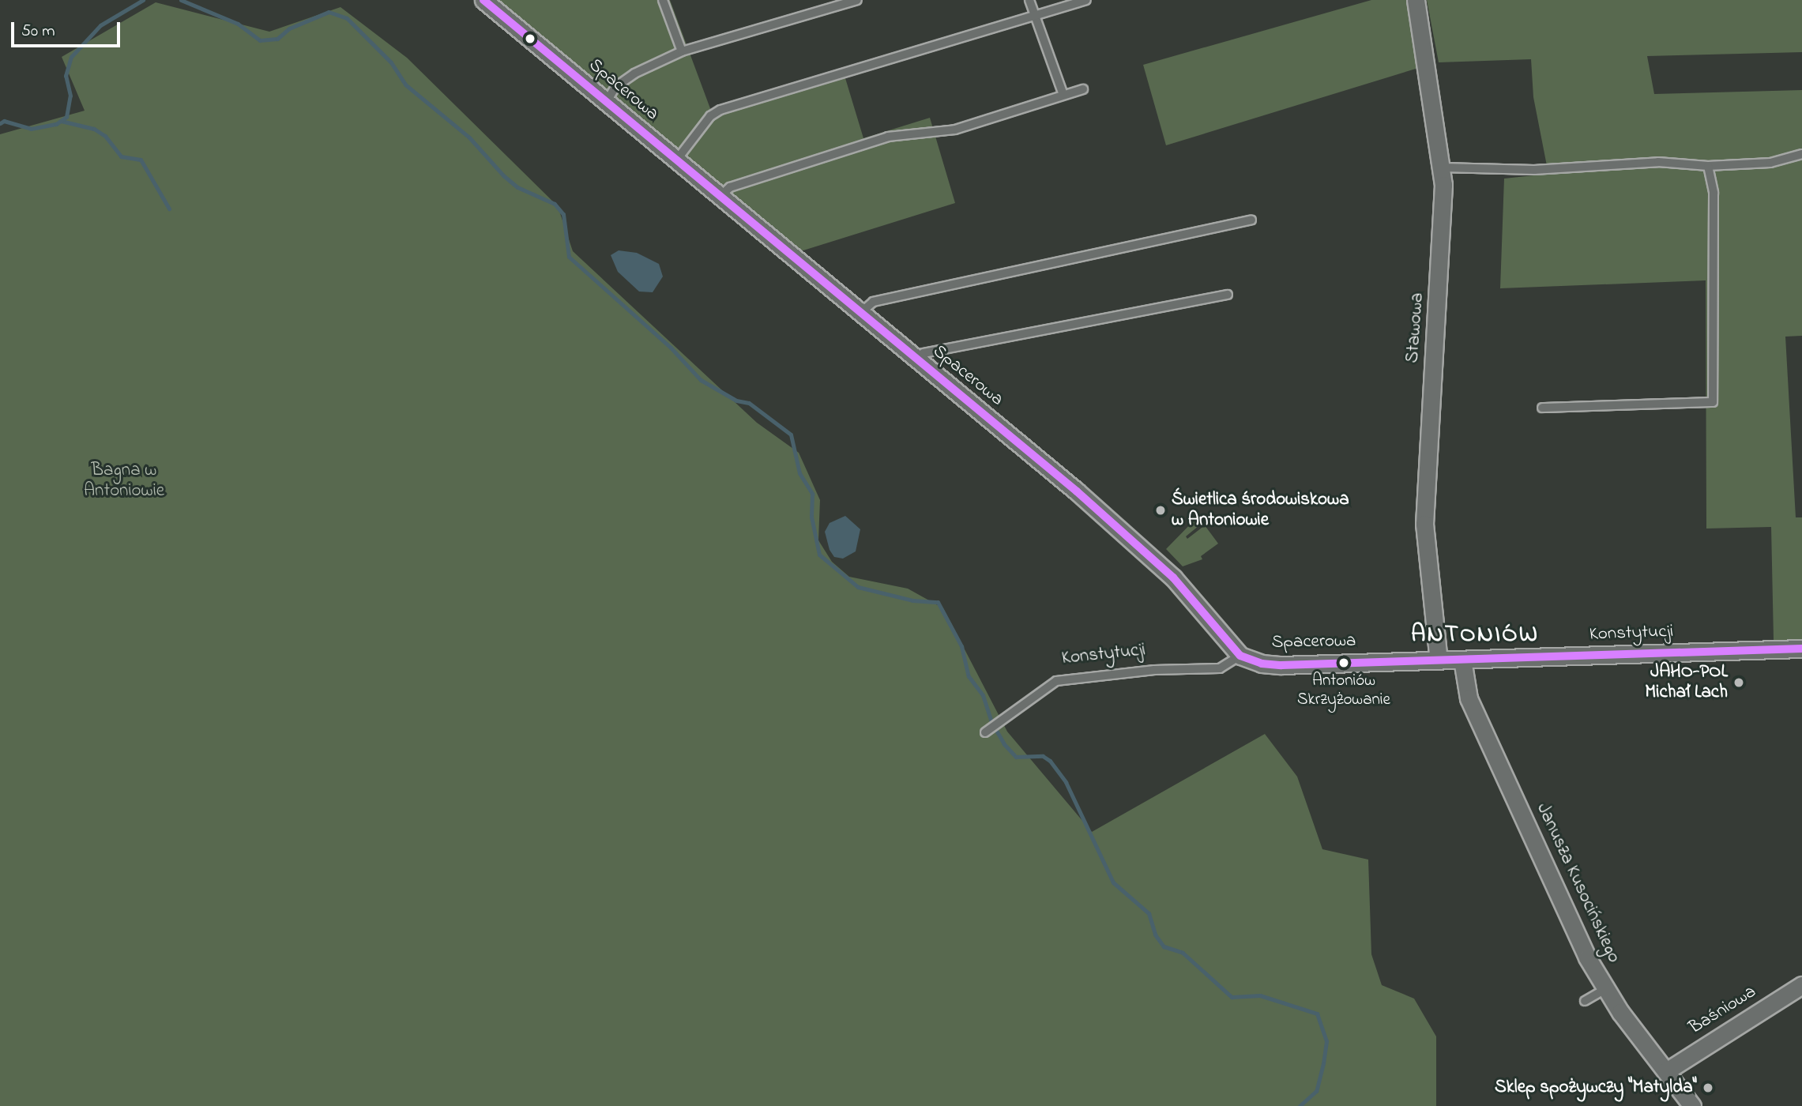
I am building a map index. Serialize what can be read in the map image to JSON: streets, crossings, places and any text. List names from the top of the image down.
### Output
{
  "streets": {
    "street": [
      "Spacerowa",
      "Stawowa",
      "Konstytucji",
      "Janusza Kusocińskiego",
      "Baśniowa"
    ]
  },
  "crossings": [
    ["Spacerowa", "Stawowa"],
    ["Spacerowa", "Konstytucji"],
    ["Spacerowa", "Janusza Kusocińskiego"],
    ["Konstytucji", "Janusza Kusocińskiego"],
    ["Janusza Kusocińskiego", "Baśniowa"]
  ],
  "districts": ["ANTONIÓW"],
  "parks": ["Bagna w Antoniowie"],
  "places": [
    "Świetlica środowiskowa w Antoniowie",
    "Antoniów Skrzyżowanie",
    "JAHO-POL Michał Lach",
    "Sklep spożywczy \"Matylda\""
  ],
  "scale_bar": "50 m"
}
